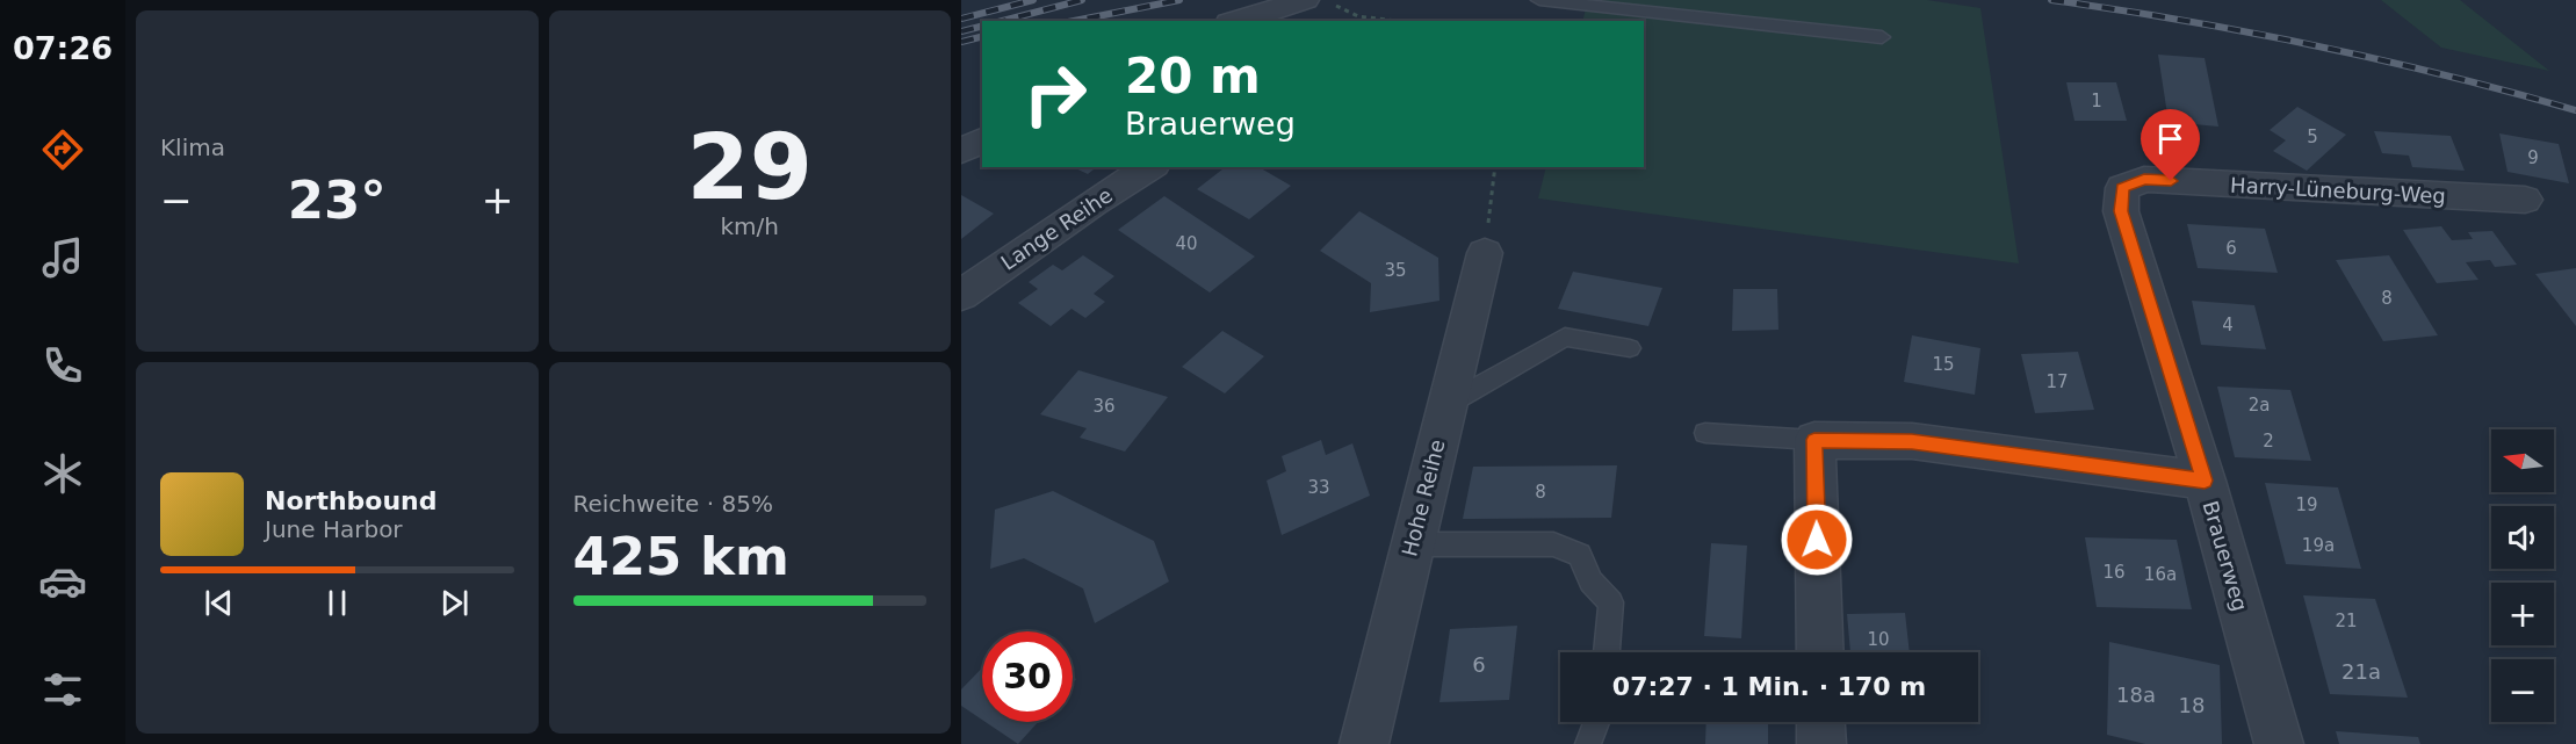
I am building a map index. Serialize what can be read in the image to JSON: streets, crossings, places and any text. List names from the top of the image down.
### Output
{
  "streets": {
    "street": [
      "Harry-Lüneburg-Weg",
      "Lange Reihe",
      "Hohe Reihe",
      "Brauerweg"
    ]
  },
  "crossings": [
    ["Harry-Lüneburg-Weg", "Brauerweg"]
  ],
  "house_numbers": [
    "1",
    "5",
    "9",
    "40",
    "6",
    "35",
    "8",
    "4",
    "15",
    "17",
    "2a",
    "36",
    "2",
    "33",
    "8",
    "19",
    "19a",
    "16",
    "16a",
    "21",
    "10",
    "6",
    "21a",
    "18a",
    "18"
  ],
  "north": "left",
  "page": {
    "tabs": "07:26",
    "tile": [
      "Klima",
      ["29", "km/h"],
      ["Reichweite · 85%", "425 km"]
    ],
    "turn": ["20 m", "Brauerweg"],
    "heat": ["−", "23°", "+"],
    "map_buttons": ["+", "−"],
    "song": ["Northbound", "June Harbor"],
    "limit": "30",
    "trip": "07:27 · 1 Min. · 170 m"
  }
}
